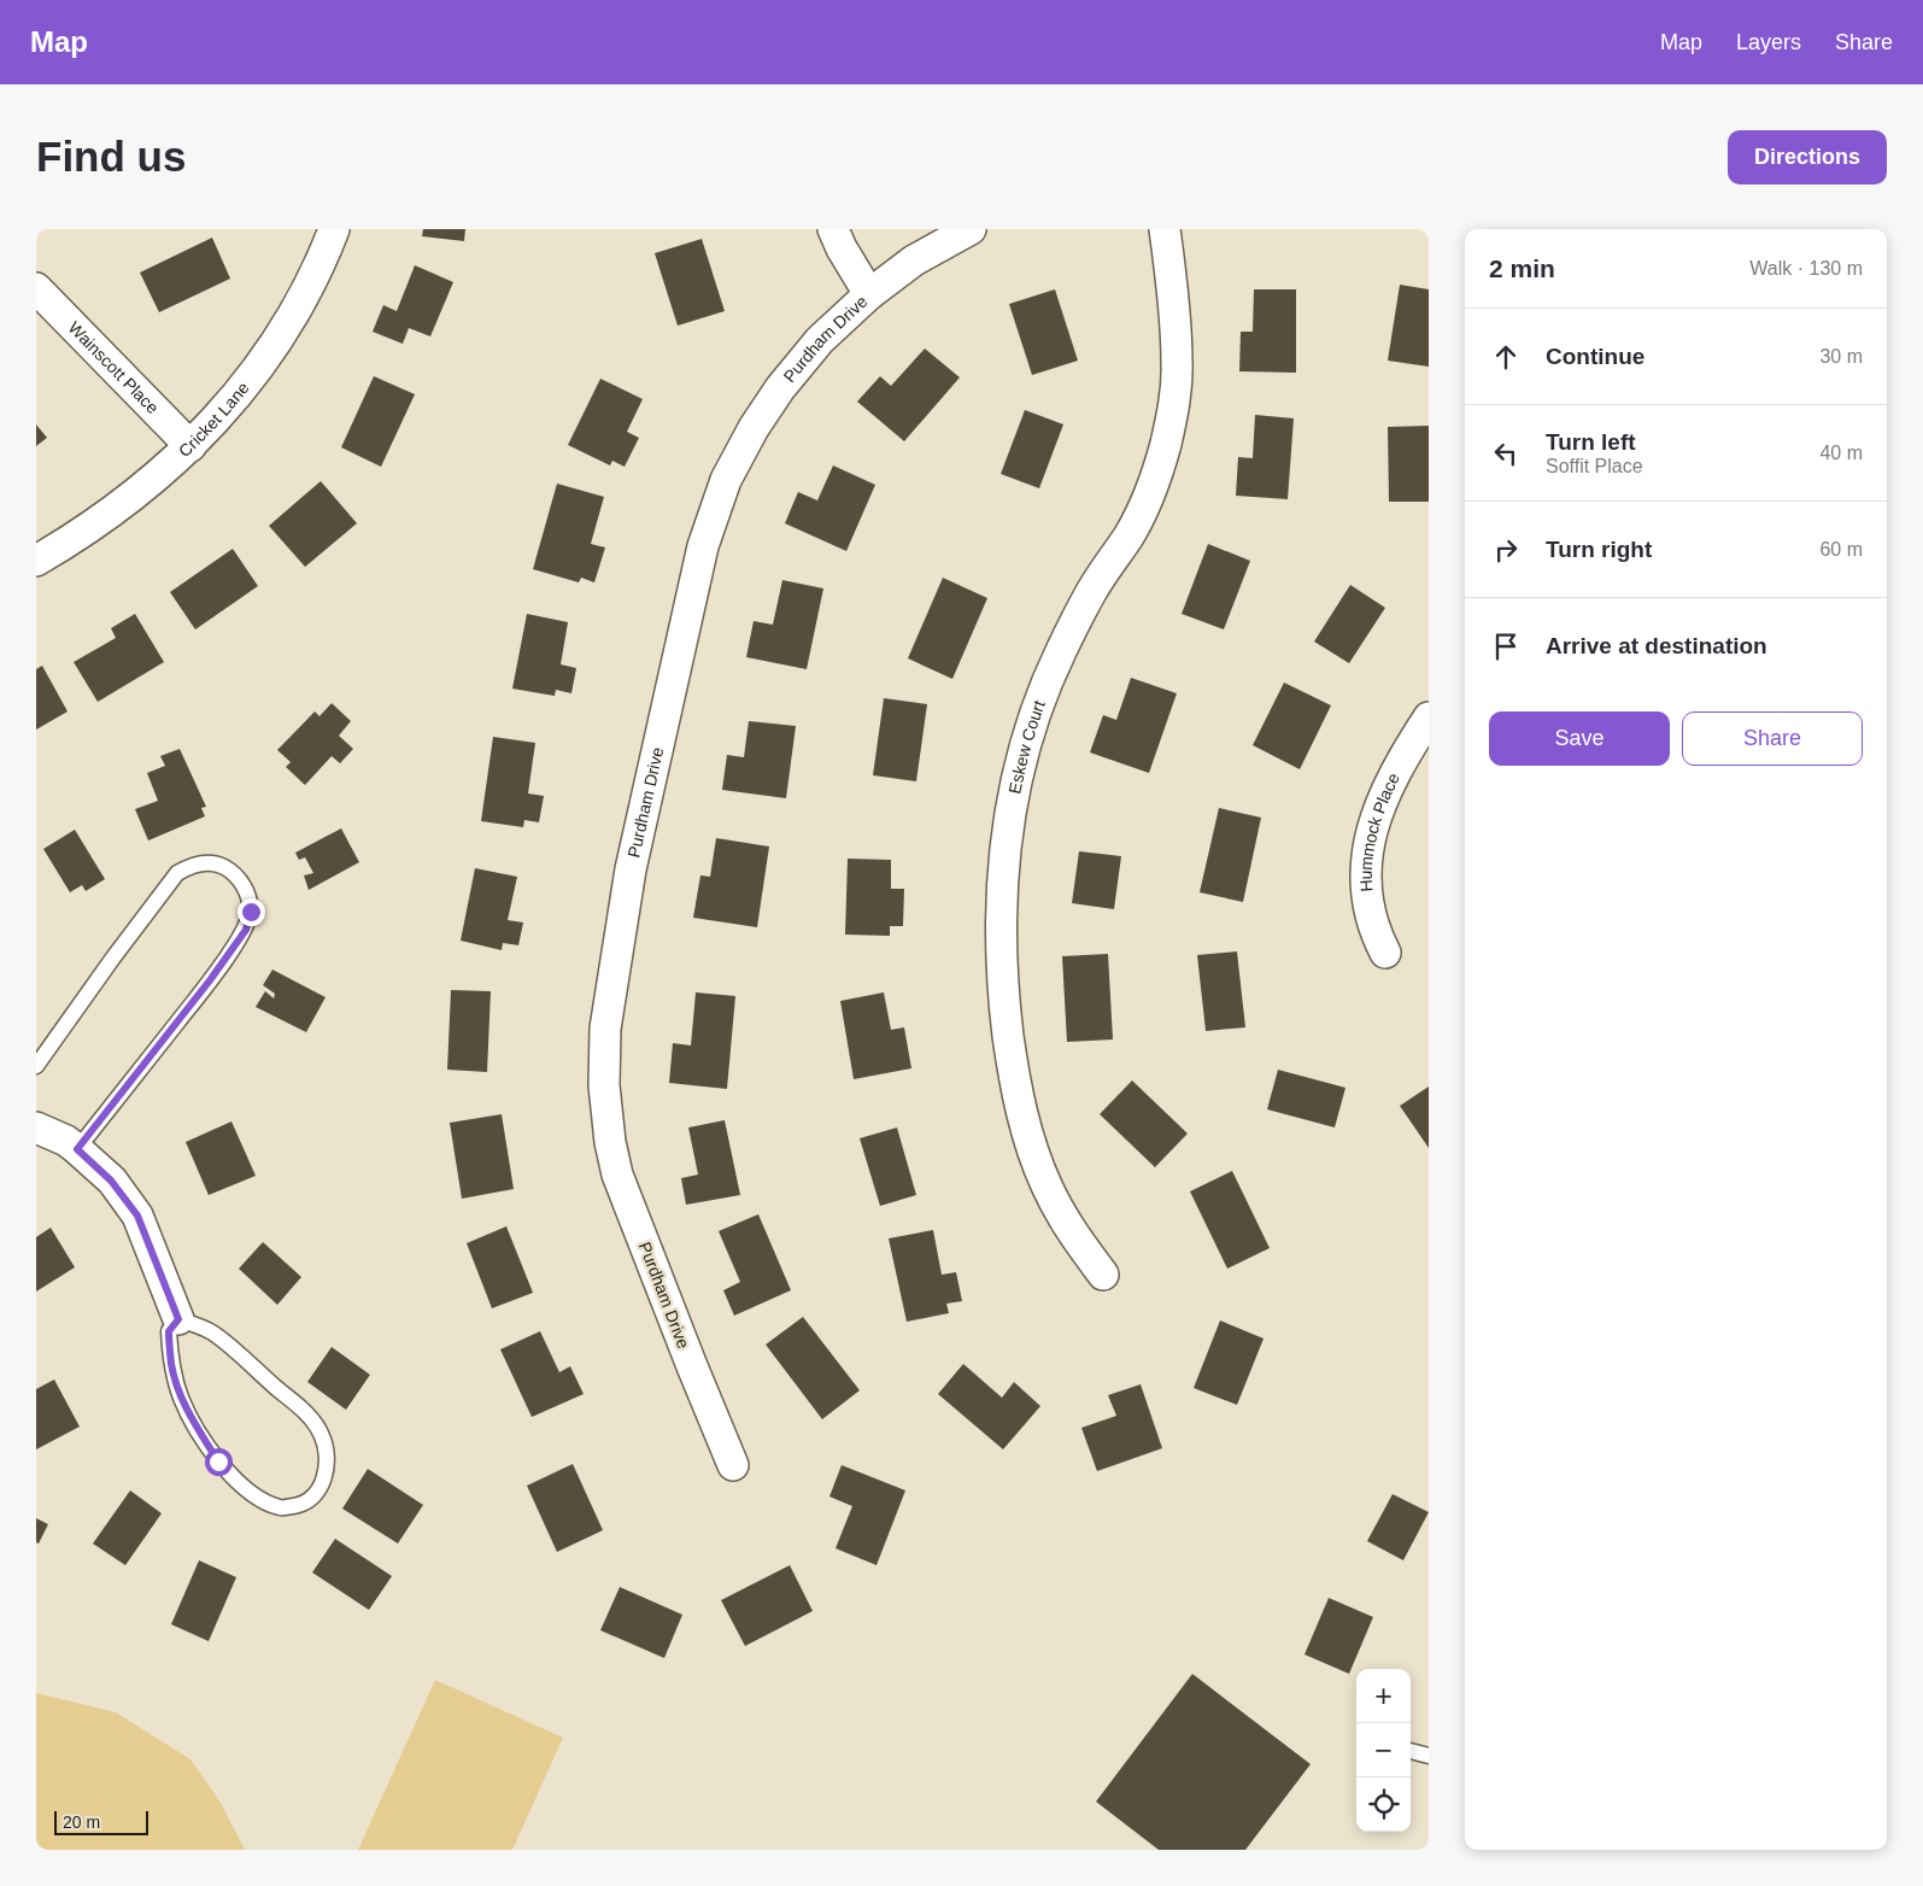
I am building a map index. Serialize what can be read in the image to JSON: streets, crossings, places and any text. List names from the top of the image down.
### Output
{
  "streets": {
    "street": [
      "Purdham Drive",
      "Wainscott Place",
      "Cricket Lane",
      "Eskew Court",
      "Hummock Place"
    ]
  },
  "crossings": [
    ["Wainscott Place", "Cricket Lane"]
  ],
  "scale_bar": "20 m",
  "page": {
    "header": "Map",
    "nav": ["Map", "Layers", "Share"],
    "buttons": [
      "Directions",
      ["Save", "Share"]
    ],
    "title": "Find us",
    "heading": ["2 min", "Walk · 130 m"],
    "list": [
      ["Continue", "30 m"],
      ["Turn left", "Soffit Place", "40 m"],
      ["Turn right", "60 m"],
      "Arrive at destination"
    ],
    "map_buttons": ["+", "−"],
    "scale": "20 m"
  }
}
